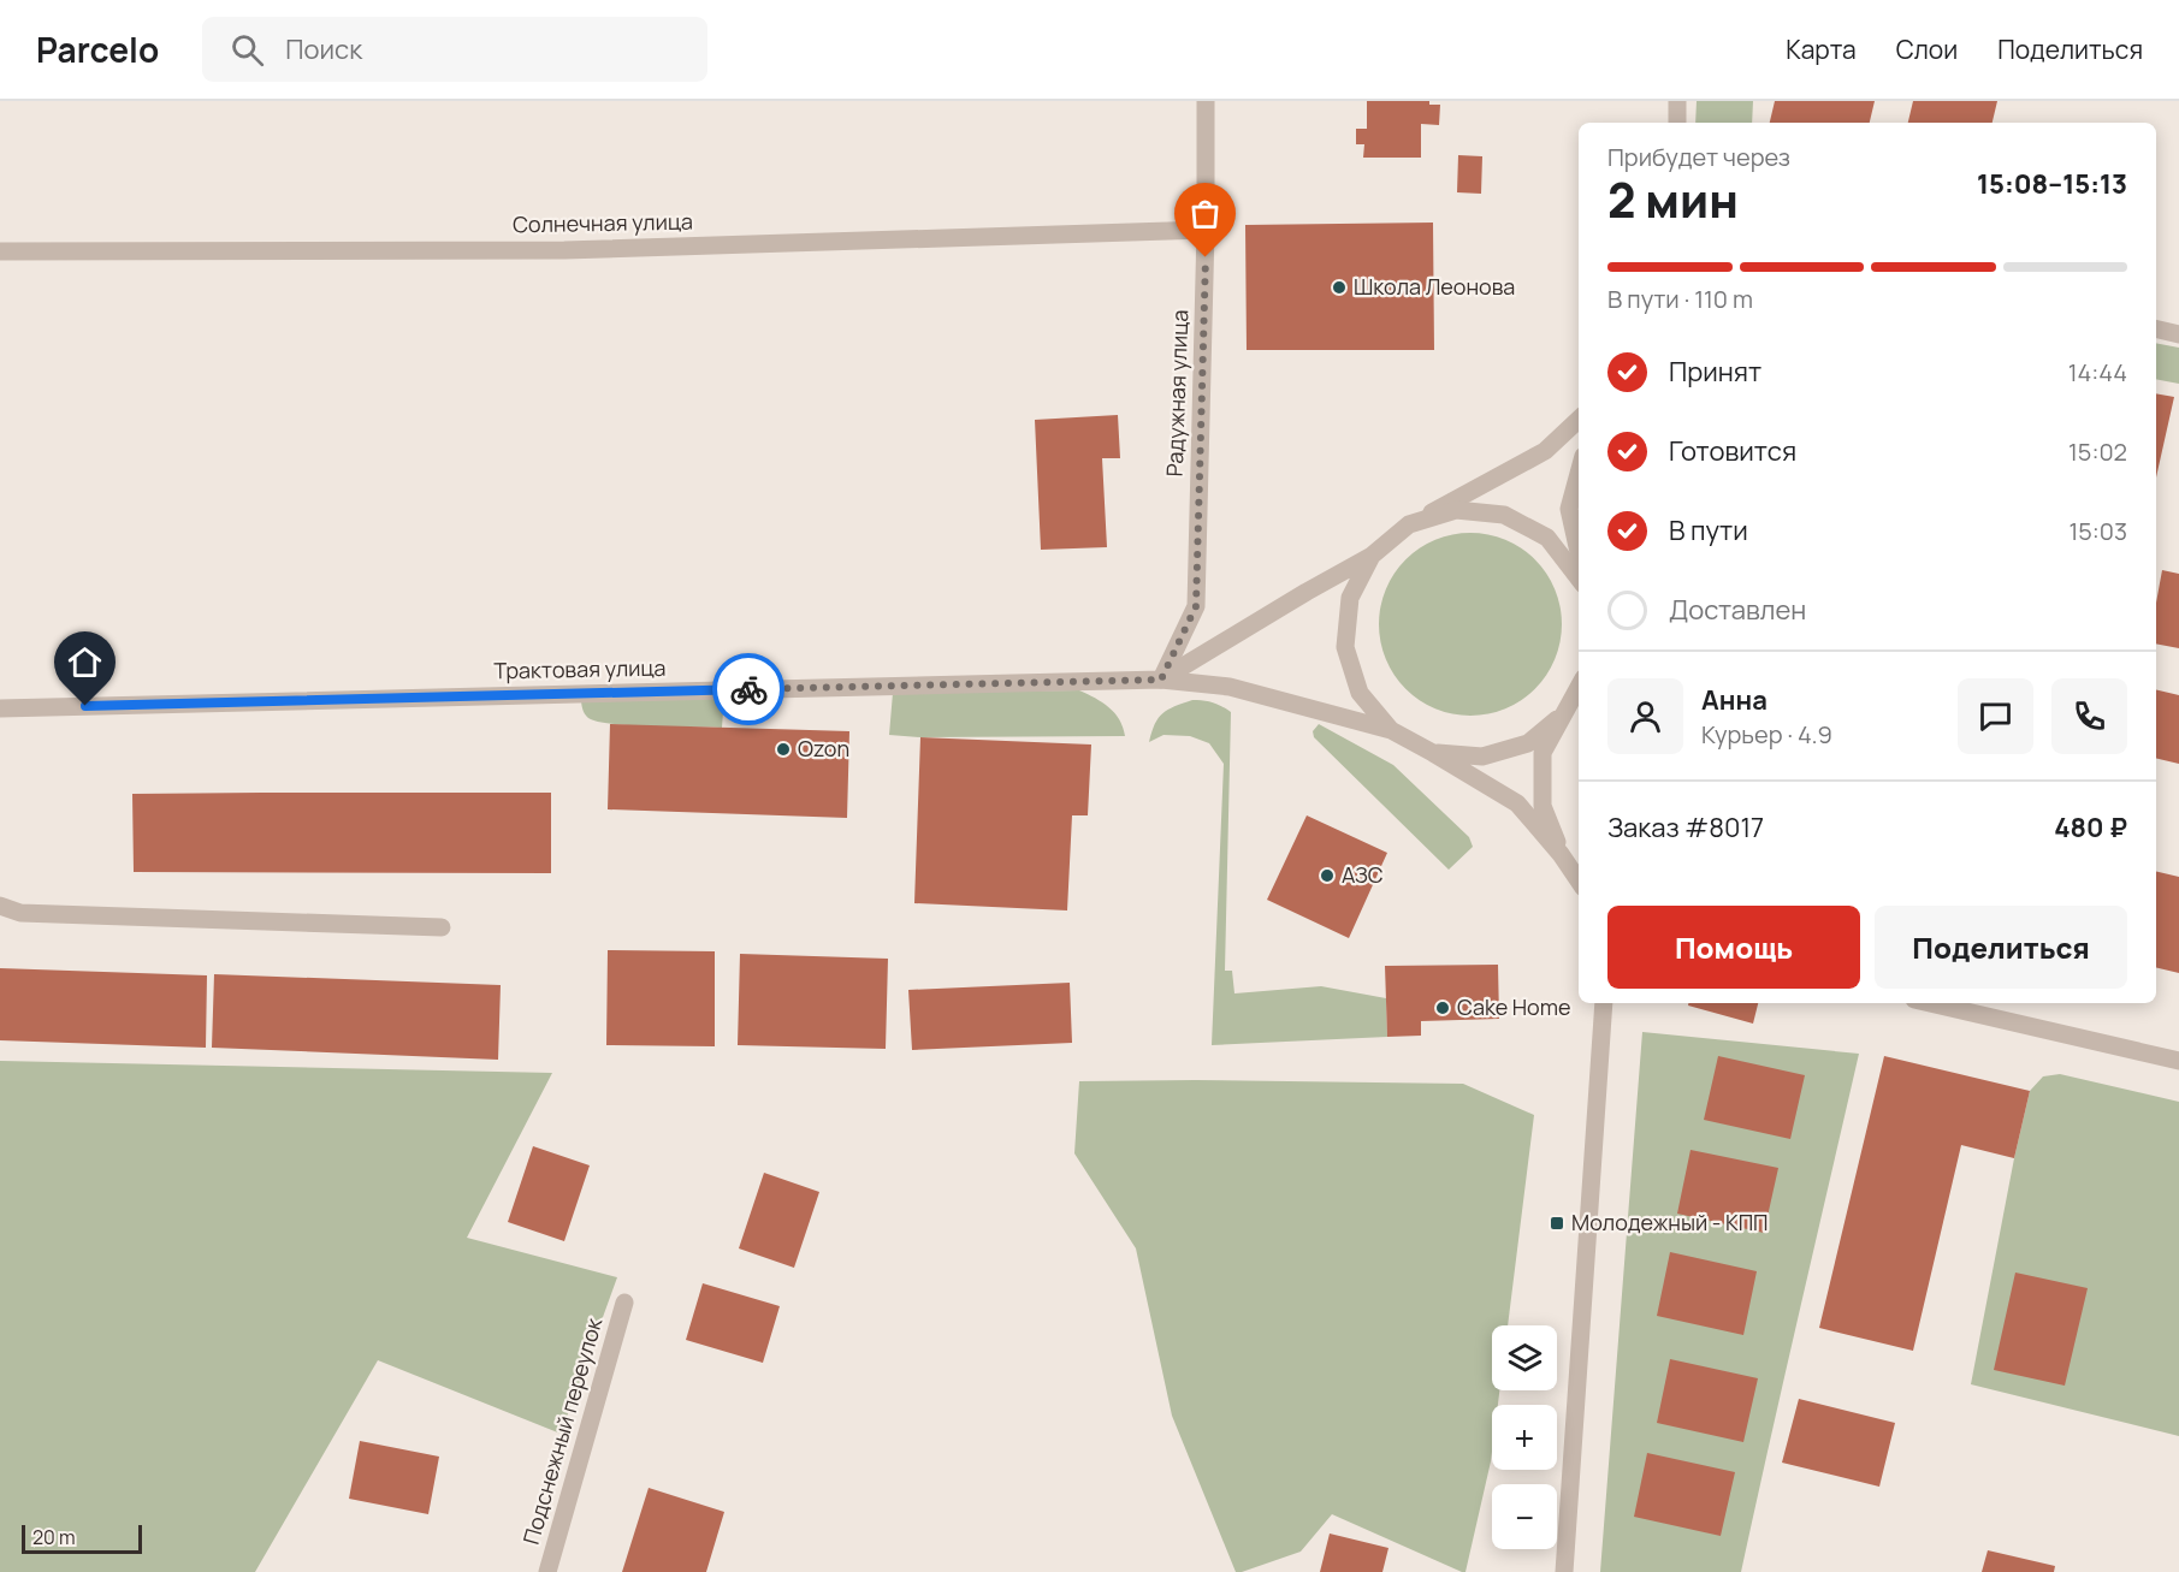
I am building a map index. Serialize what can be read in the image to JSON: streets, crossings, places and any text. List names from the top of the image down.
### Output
{
  "streets": {
    "street": [
      "Солнечная улица",
      "Радужная улица",
      "Трактовая улица",
      "Подснежный переулок"
    ]
  },
  "crossings": [
    ["Солнечная улица", "Радужная улица"],
    ["Радужная улица", "Трактовая улица"]
  ],
  "places": {
    "other": [
      "Школа Леонова",
      "Ozon",
      "АЗС",
      "Cake Home"
    ],
    "transit": ["Молодежный - КПП"]
  },
  "scale_bar": "20 m",
  "page": {
    "header": "Parcelo",
    "search": "Поиск",
    "nav": ["Карта", "Слои", "Поделиться"],
    "heading": ["2 мин", "Прибудет через", "15:08–15:13"],
    "panel": [
      "Анна",
      "Курьер · 4.9",
      "Заказ #8017",
      "480 ₽"
    ],
    "bar": "В пути · 110 m",
    "list": [
      ["Принят", "14:44"],
      ["Готовится", "15:02"],
      ["В пути", "15:03"],
      "Доставлен"
    ],
    "buttons": ["Помощь", "Поделиться"],
    "map_buttons": ["+", "−"],
    "scale": "20 m"
  }
}
